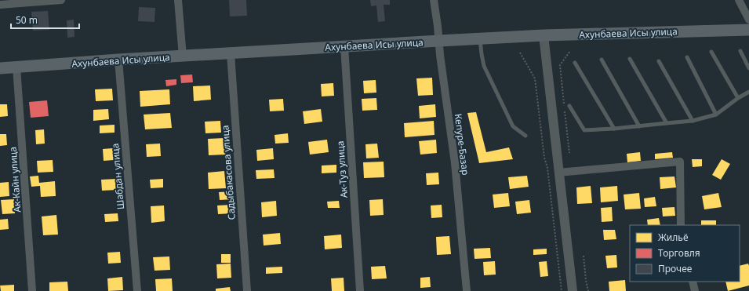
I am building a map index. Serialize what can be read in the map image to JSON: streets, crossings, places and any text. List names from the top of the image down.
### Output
{
  "streets": {
    "main road": ["Ахунбаева Исы улица"],
    "street": [
      "Кепуре-Базар",
      "Ак-Туз улица",
      "Садыбакасова улица",
      "Шабдан улица",
      "Ак-Кайн улица"
    ]
  },
  "crossings": [
    ["Ахунбаева Исы улица", "Кепуре-Базар"],
    ["Ахунбаева Исы улица", "Ак-Туз улица"],
    ["Ахунбаева Исы улица", "Садыбакасова улица"],
    ["Ахунбаева Исы улица", "Шабдан улица"],
    ["Ахунбаева Исы улица", "Ак-Кайн улица"]
  ],
  "legend": ["Жильё", "Торговля", "Прочее"],
  "scale_bar": "50 m"
}
